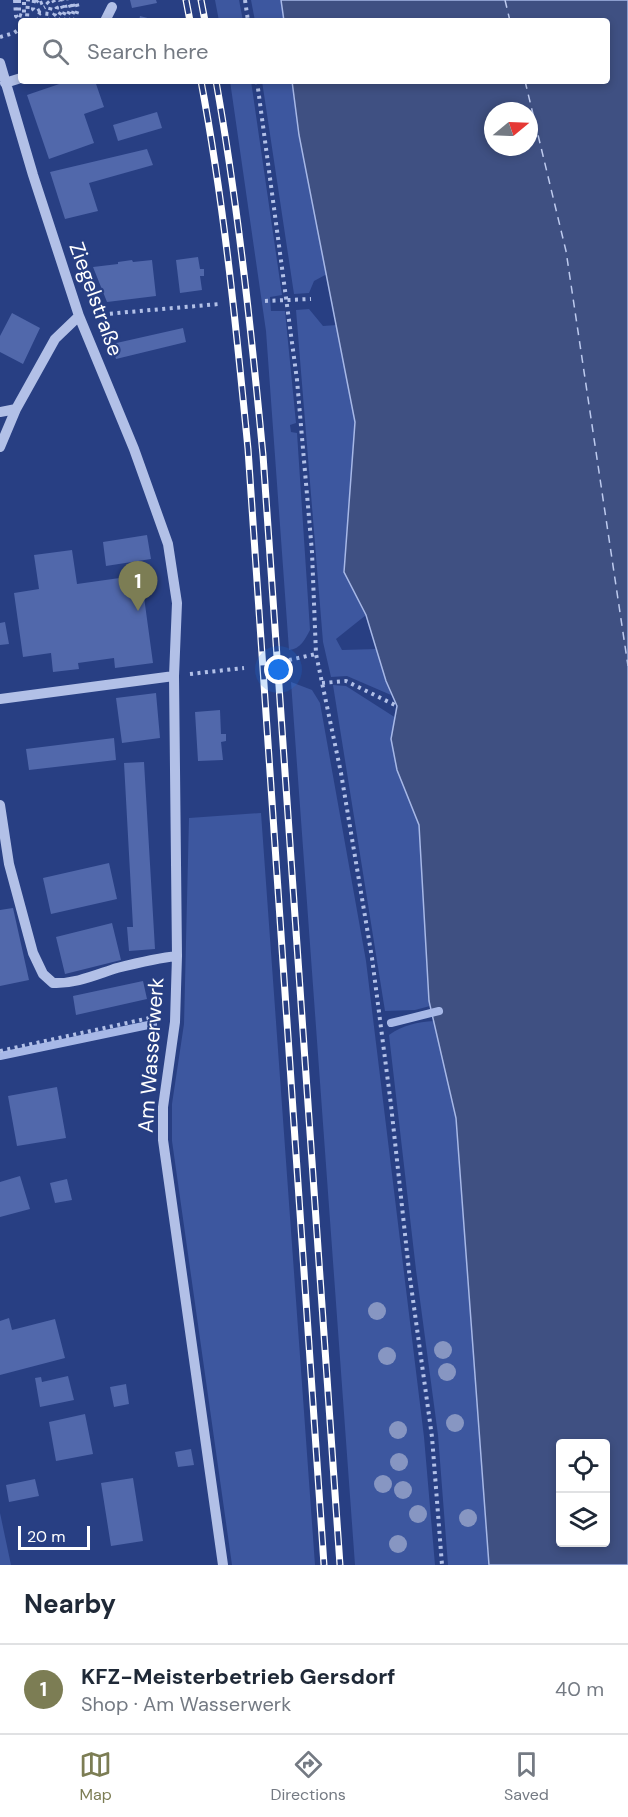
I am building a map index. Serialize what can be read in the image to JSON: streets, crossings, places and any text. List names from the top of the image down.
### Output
{
  "streets": {
    "street": ["Ziegelstraße", "Am Wasserwerk"]
  },
  "crossings": [
    ["Ziegelstraße", "Am Wasserwerk"]
  ],
  "scale_bar": "20 m",
  "north": "right",
  "page": {
    "search": "Search here",
    "pins": "1",
    "scale": "20 m",
    "heading": "Nearby",
    "list": [
      {
        "mark": "1",
        "name": "KFZ-Meisterbetrieb Gersdorf",
        "note": "Shop · Am Wasserwerk",
        "value": "40 m"
      }
    ],
    "nav": ["Map", "Directions", "Saved"]
  }
}
